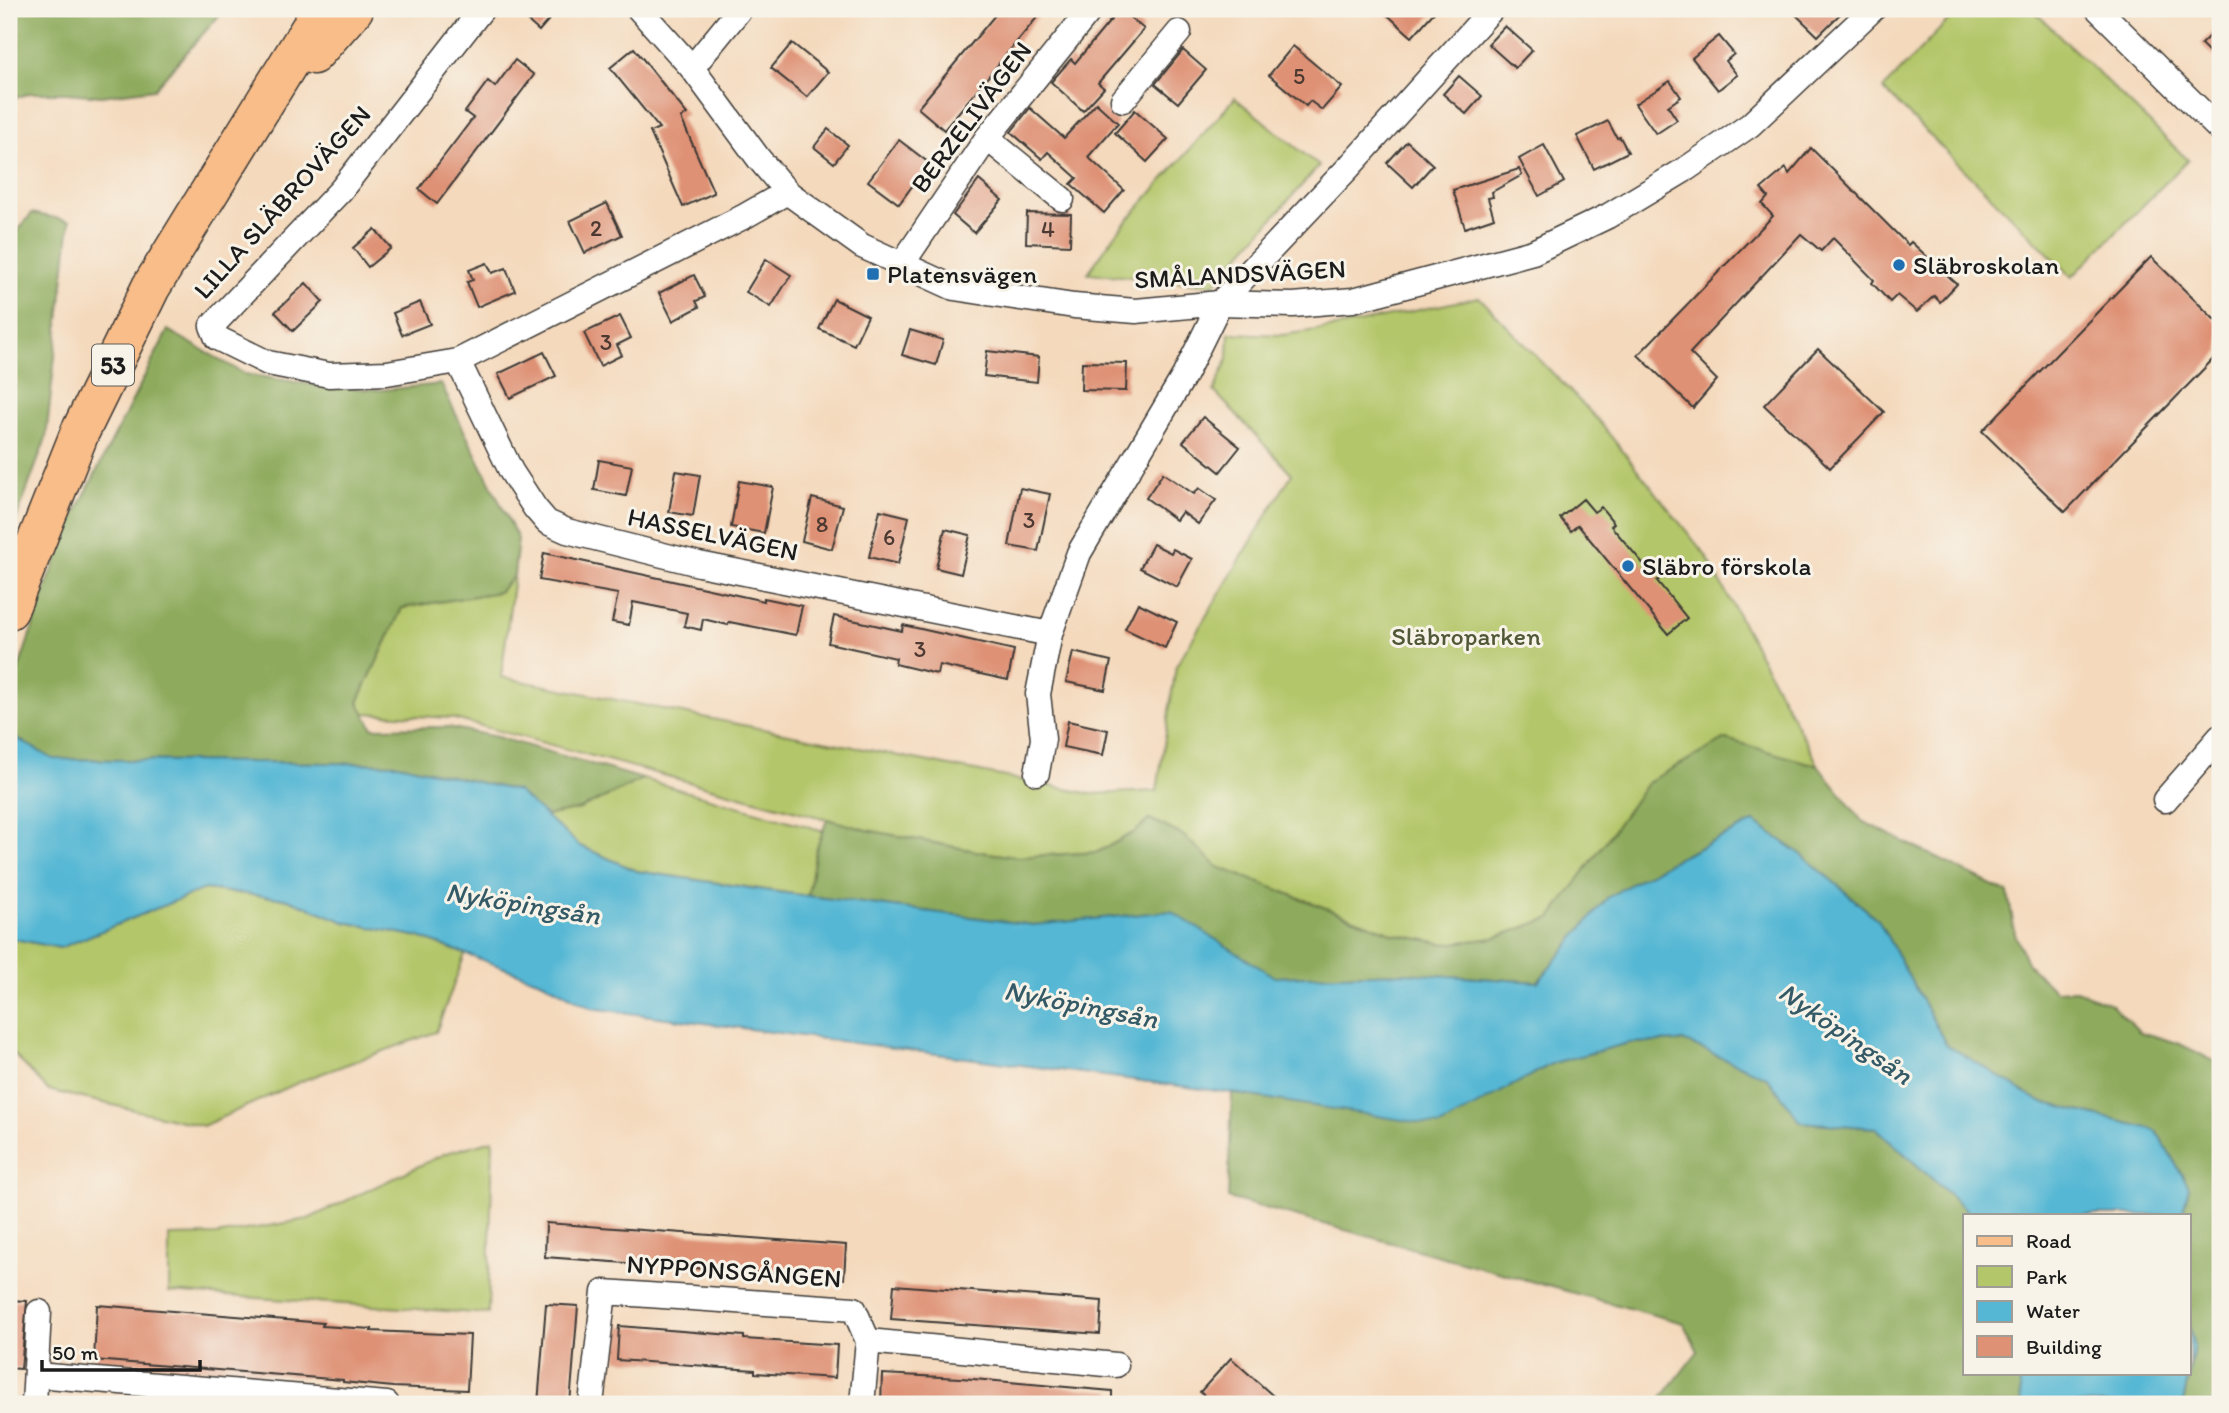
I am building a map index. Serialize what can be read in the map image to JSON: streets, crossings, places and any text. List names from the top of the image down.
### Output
{
  "streets": {
    "main road": ["53"],
    "street": [
      "BERZELIVÄGEN",
      "LILLA SLÄBROVÄGEN",
      "SMÅLANDSVÄGEN",
      "HASSELVÄGEN",
      "NYPPONSGÅNGEN"
    ]
  },
  "crossings": [
    ["BERZELIVÄGEN", "SMÅLANDSVÄGEN"],
    ["LILLA SLÄBROVÄGEN", "HASSELVÄGEN"]
  ],
  "water": ["Nyköpingsån"],
  "parks": ["Släbroparken"],
  "places": {
    "other": ["Släbroskolan", "Släbro förskola"],
    "transit": ["Platensvägen"]
  },
  "house_numbers": [
    "5",
    "2",
    "4",
    "3",
    "3",
    "8",
    "6",
    "3"
  ],
  "legend": [
    "Road",
    "Park",
    "Water",
    "Building"
  ],
  "scale_bar": "50 m"
}
